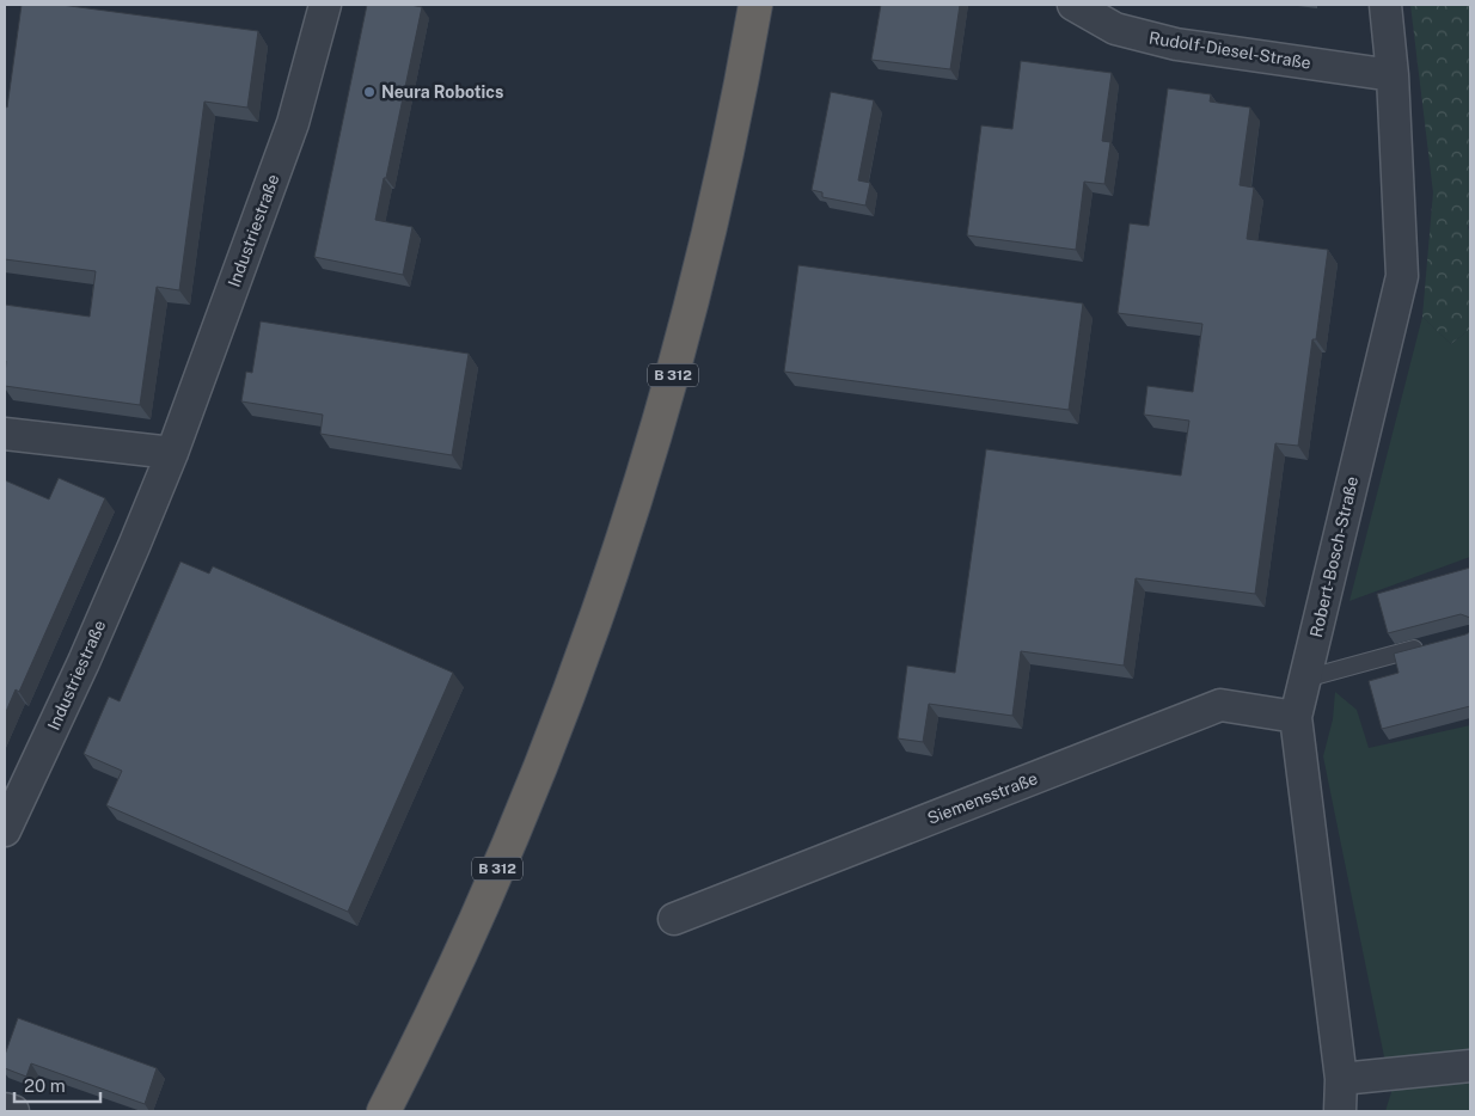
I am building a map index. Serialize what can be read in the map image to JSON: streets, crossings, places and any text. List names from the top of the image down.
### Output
{
  "streets": {
    "highway": ["B 312"],
    "street": [
      "Rudolf-Diesel-Straße",
      "Industriestraße",
      "Robert-Bosch-Straße",
      "Siemensstraße"
    ]
  },
  "crossings": [
    ["Rudolf-Diesel-Straße", "Robert-Bosch-Straße"],
    ["Robert-Bosch-Straße", "Siemensstraße"]
  ],
  "places": ["Neura Robotics"],
  "scale_bar": "20 m"
}
